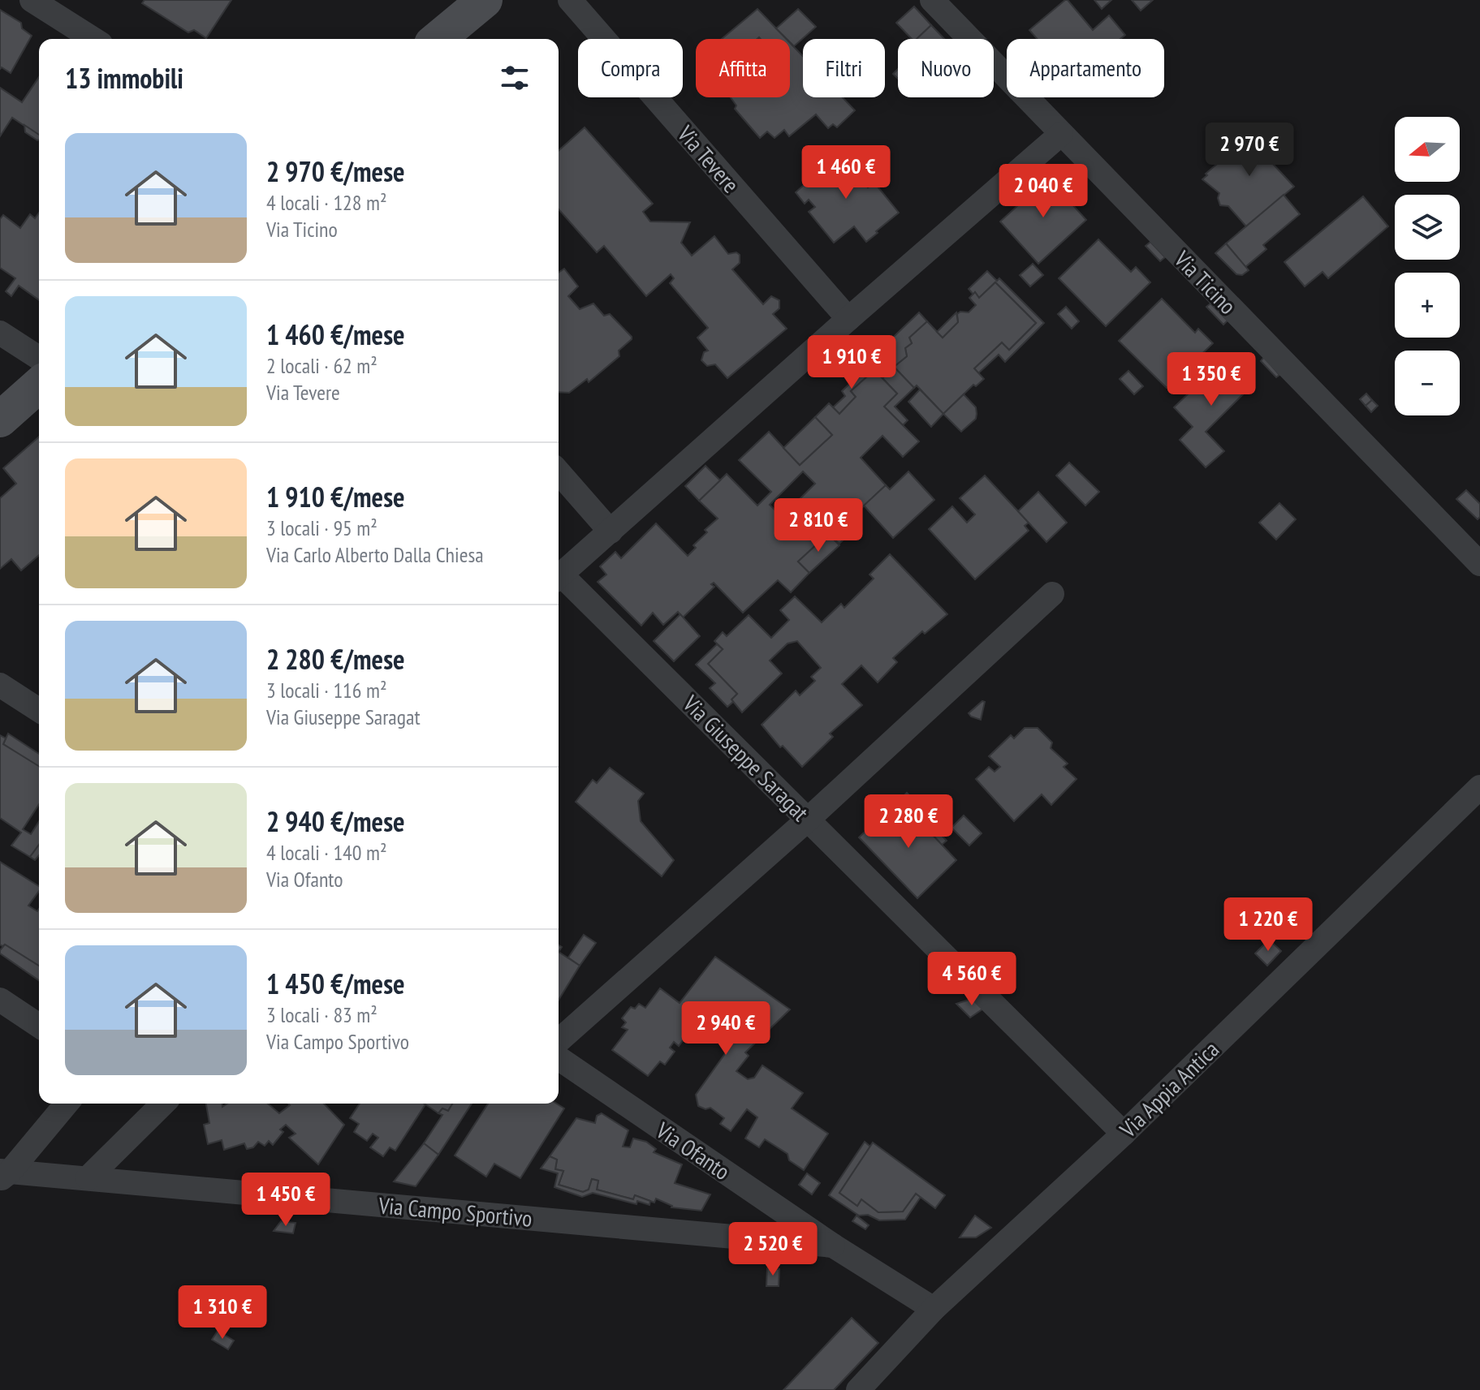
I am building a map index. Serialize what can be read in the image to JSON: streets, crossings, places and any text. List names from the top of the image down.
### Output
{
  "streets": {
    "street": [
      "Via Tevere",
      "Via Ticino",
      "Via Giuseppe Saragat",
      "Via Appia Antica",
      "Via Ofanto",
      "Via Campo Sportivo"
    ]
  },
  "crossings": [
    ["Via Giuseppe Saragat", "Via Appia Antica"],
    ["Via Appia Antica", "Via Ofanto"],
    ["Via Ofanto", "Via Campo Sportivo"]
  ],
  "north": "left",
  "page": {
    "chip": [
      "Compra",
      "Affitta",
      "Filtri",
      "Nuovo",
      "Appartamento"
    ],
    "heading": "13 immobili",
    "map_buttons": ["+", "−"],
    "list": [
      {
        "name": "2 970 €/mese",
        "note": "4 locali · 128 m² · Via Ticino"
      },
      {
        "name": "1 460 €/mese",
        "note": "2 locali · 62 m² · Via Tevere"
      },
      {
        "name": "1 910 €/mese",
        "note": "3 locali · 95 m² · Via Carlo Alberto Dalla Chiesa"
      },
      {
        "name": "2 280 €/mese",
        "note": "3 locali · 116 m² · Via Giuseppe Saragat"
      },
      {
        "name": "2 940 €/mese",
        "note": "4 locali · 140 m² · Via Ofanto"
      },
      {
        "name": "1 450 €/mese",
        "note": "3 locali · 83 m² · Via Campo Sportivo"
      }
    ],
    "price": [
      "2 970 €",
      "1 460 €",
      "2 040 €",
      "1 910 €",
      "1 350 €",
      "2 810 €",
      "2 280 €",
      "1 220 €",
      "4 560 €",
      "2 940 €",
      "1 450 €",
      "2 520 €",
      "1 310 €"
    ]
  }
}
